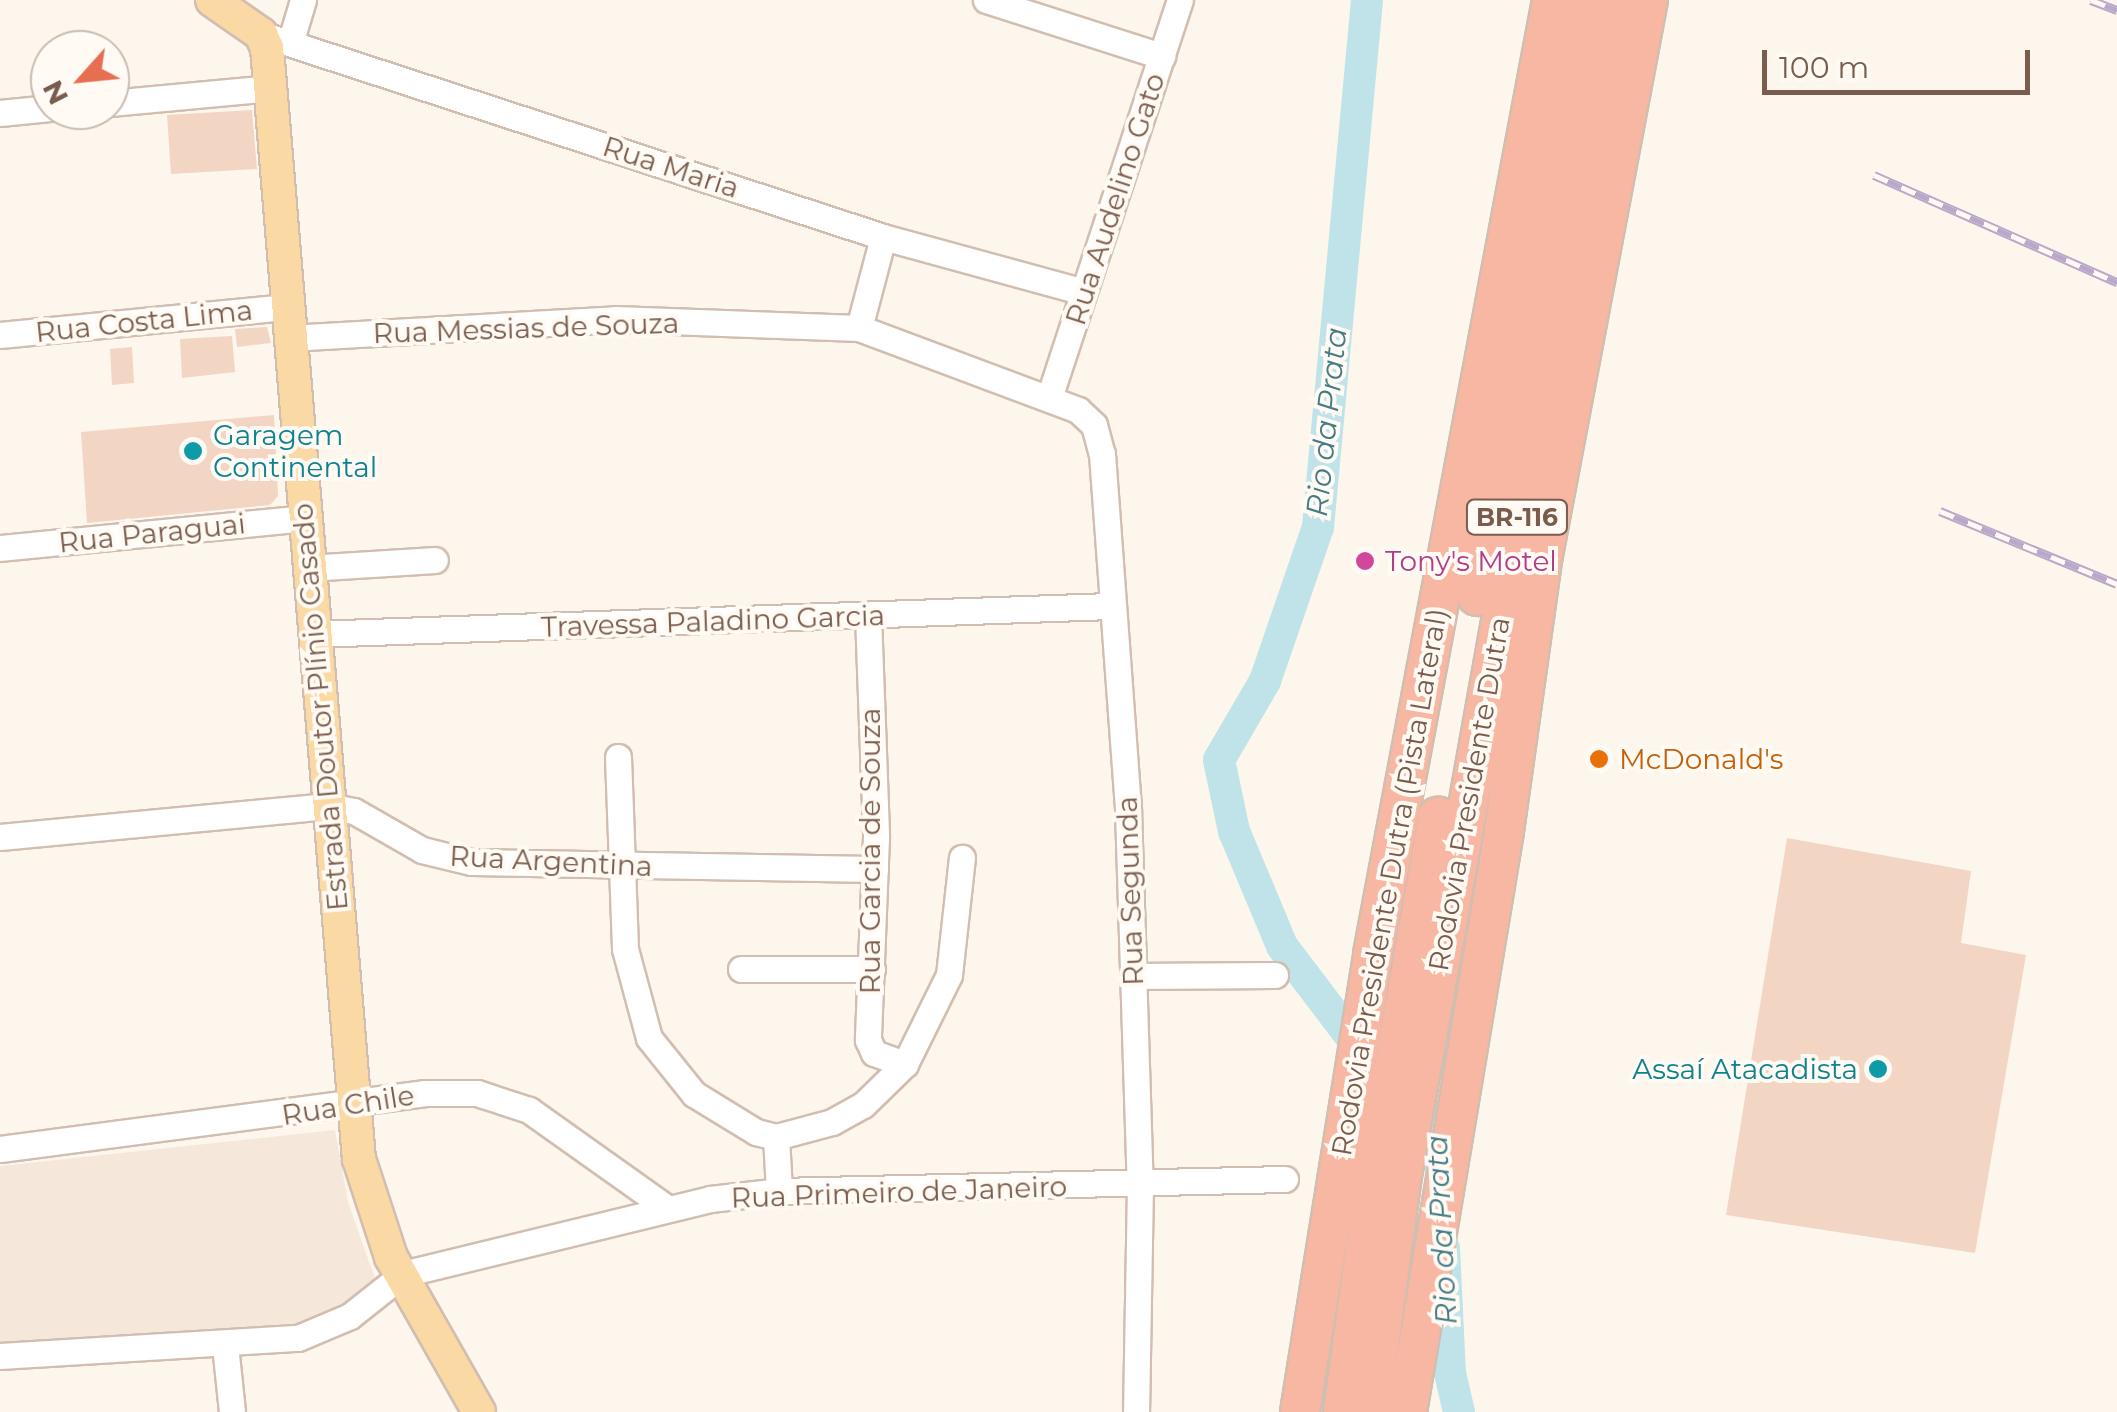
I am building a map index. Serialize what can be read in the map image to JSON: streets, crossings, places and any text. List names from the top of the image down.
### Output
{
  "streets": {
    "highway": ["BR-116", "Rodovia Presidente Dutra", "Rodovia Presidente Dutra (Pista Lateral)"],
    "main road": ["Estrada Doutor Plínio Casado"],
    "street": [
      "Rua Maria",
      "Rua Audelino Gato",
      "Rua Costa Lima",
      "Rua Messias de Souza",
      "Rua Paraguai",
      "Travessa Paladino Garcia",
      "Rua Garcia de Souza",
      "Rua Argentina",
      "Rua Segunda",
      "Rua Chile",
      "Rua Primeiro de Janeiro"
    ]
  },
  "crossings": [
    ["Rua Maria", "Rua Audelino Gato"],
    ["Rua Maria", "Estrada Doutor Plínio Casado"],
    ["Rua Audelino Gato", "Rua Messias de Souza"],
    ["Rua Audelino Gato", "Rua Segunda"],
    ["Rua Costa Lima", "Rua Messias de Souza"],
    ["Rua Costa Lima", "Estrada Doutor Plínio Casado"],
    ["Rua Messias de Souza", "Estrada Doutor Plínio Casado"],
    ["Rua Messias de Souza", "Rua Segunda"],
    ["Rua Paraguai", "Estrada Doutor Plínio Casado"],
    ["Travessa Paladino Garcia", "Estrada Doutor Plínio Casado"],
    ["Travessa Paladino Garcia", "Rua Garcia de Souza"],
    ["Travessa Paladino Garcia", "Rua Segunda"],
    ["Estrada Doutor Plínio Casado", "Rua Argentina"],
    ["Estrada Doutor Plínio Casado", "Rua Chile"],
    ["Estrada Doutor Plínio Casado", "Rua Primeiro de Janeiro"],
    ["Rua Garcia de Souza", "Rua Argentina"],
    ["Rua Segunda", "Rua Primeiro de Janeiro"],
    ["Rua Chile", "Rua Primeiro de Janeiro"]
  ],
  "water": ["Rio da Prata"],
  "places": [
    "Garagem Continental",
    "Tony's Motel",
    "McDonald's",
    "Assaí Atacadista"
  ],
  "scale_bar": "100 m",
  "north": "bottom left"
}
